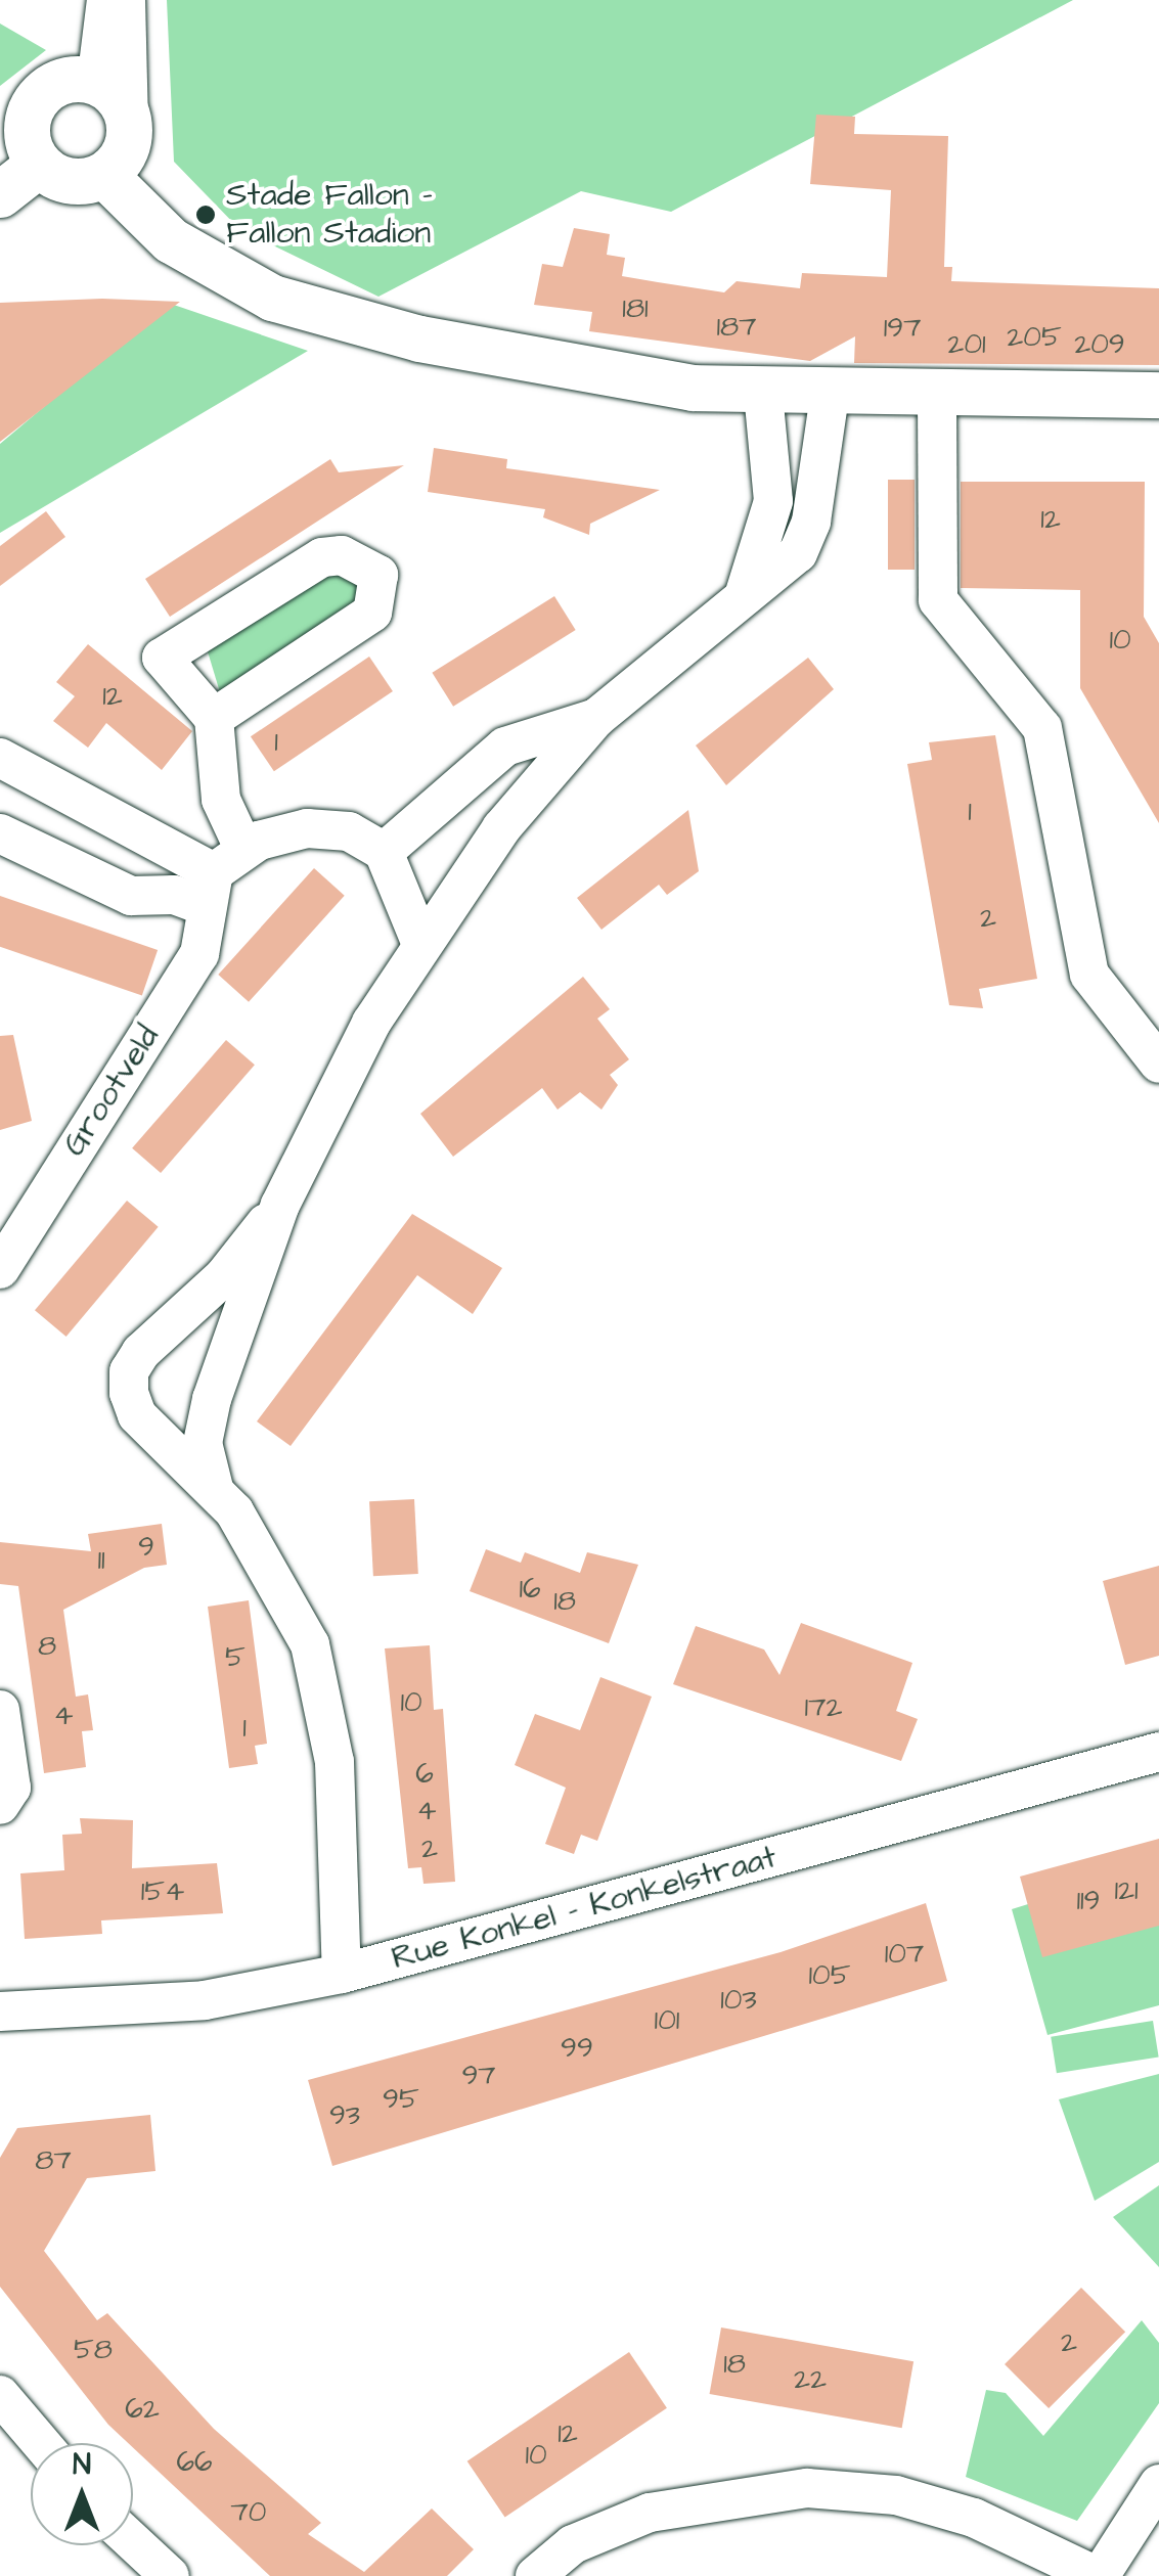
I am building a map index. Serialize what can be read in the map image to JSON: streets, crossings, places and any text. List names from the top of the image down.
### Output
{
  "streets": {
    "street": ["Grootveld", "Rue Konkel - Konkelstraat"]
  },
  "places": ["Stade Fallon - Fallon Stadion"],
  "house_numbers": [
    "181",
    "187",
    "197",
    "205",
    "201",
    "209",
    "12",
    "10",
    "12",
    "1",
    "1",
    "2",
    "9",
    "11",
    "16",
    "18",
    "8",
    "5",
    "10",
    "172",
    "4",
    "1",
    "6",
    "4",
    "2",
    "121",
    "154",
    "119",
    "107",
    "105",
    "103",
    "101",
    "99",
    "97",
    "95",
    "93",
    "87",
    "2",
    "58",
    "18",
    "22",
    "62",
    "12",
    "10",
    "66",
    "70"
  ],
  "north": "top"
}
